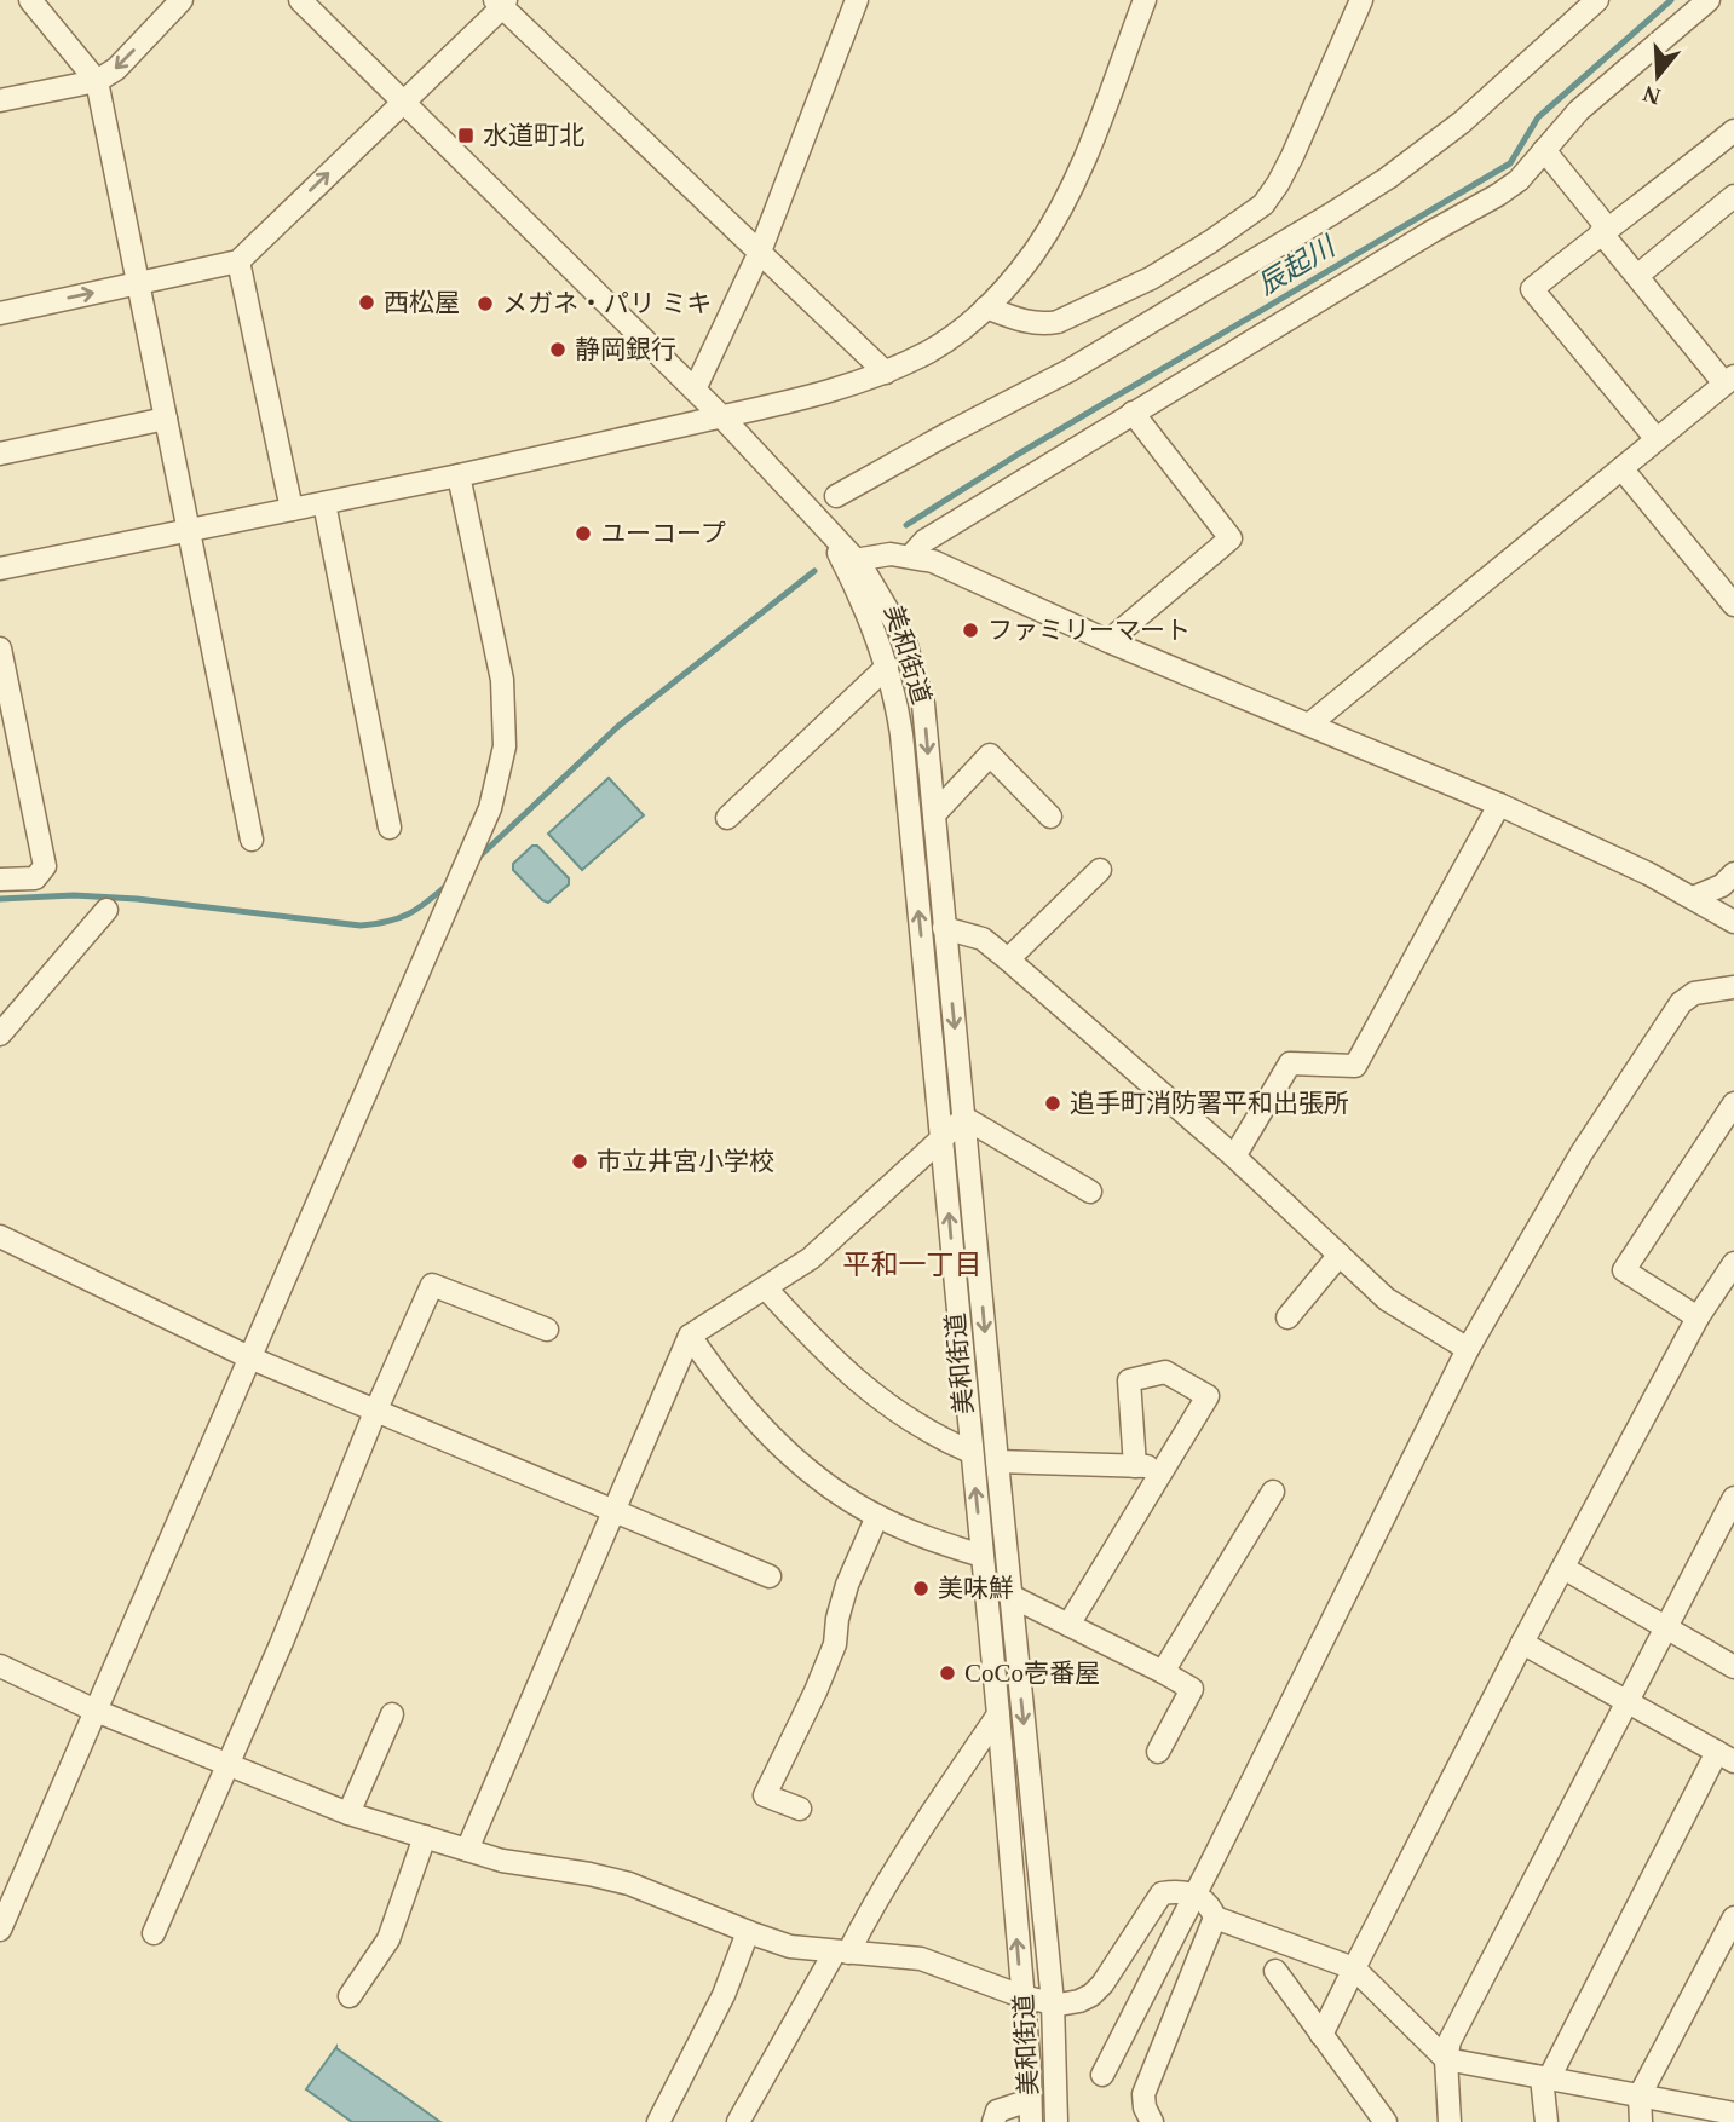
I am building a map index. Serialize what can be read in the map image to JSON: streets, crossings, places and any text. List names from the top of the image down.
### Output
{
  "streets": {
    "street": ["美和街道"]
  },
  "districts": ["平和一丁目"],
  "water": ["辰起川"],
  "places": {
    "transit": ["水道町北"],
    "other": [
      "西松屋",
      "メガネ・パリ ミキ",
      "静岡銀行",
      "ユーコープ",
      "ファミリーマート",
      "追手町消防署平和出張所",
      "市立井宮小学校",
      "美味鮮",
      "CoCo壱番屋"
    ]
  },
  "north": "bottom"
}
